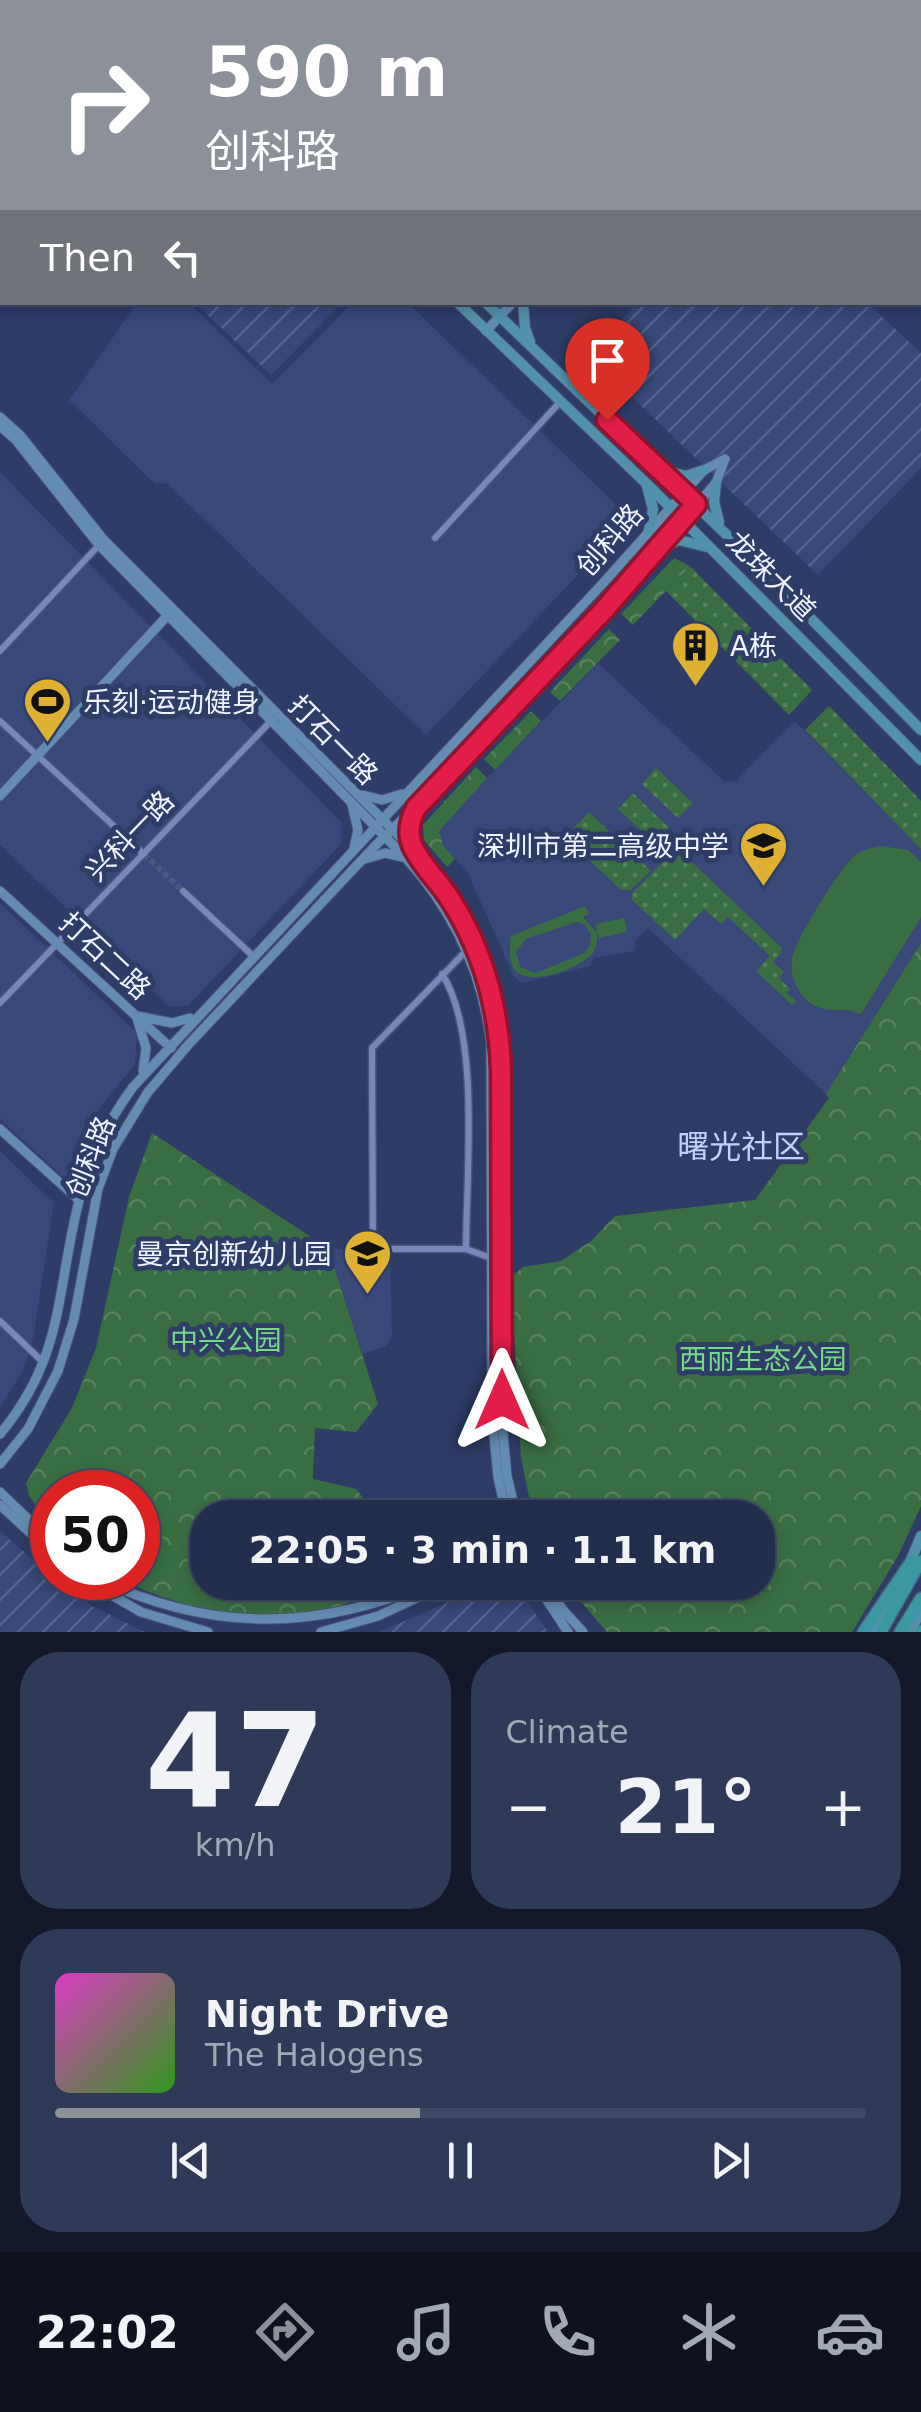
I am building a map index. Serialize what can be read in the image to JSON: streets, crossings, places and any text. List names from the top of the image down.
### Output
{
  "streets": {
    "main road": [
      "创科路",
      "龙珠大道",
      "打石一路",
      "打石二路"
    ],
    "street": ["兴科一路"]
  },
  "crossings": [
    ["创科路", "龙珠大道"],
    ["创科路", "打石一路"],
    ["创科路", "打石二路"],
    ["打石一路", "兴科一路"],
    ["兴科一路", "打石二路"]
  ],
  "districts": ["曙光社区"],
  "parks": ["中兴公园", "西丽生态公园"],
  "places": {
    "building": ["A栋"],
    "sports": ["乐刻·运动健身"],
    "school or university": ["深圳市第二高级中学", "曼京创新幼儿园"]
  },
  "page": {
    "turn": ["590 m", "创科路"],
    "then": "Then",
    "limit": "50",
    "trip": "22:05 · 3 min · 1.1 km",
    "tile": [
      ["47", "km/h"],
      "Climate"
    ],
    "heat": ["−", "21°", "+"],
    "song": ["Night Drive", "The Halogens"],
    "tabs": "22:02"
  }
}
